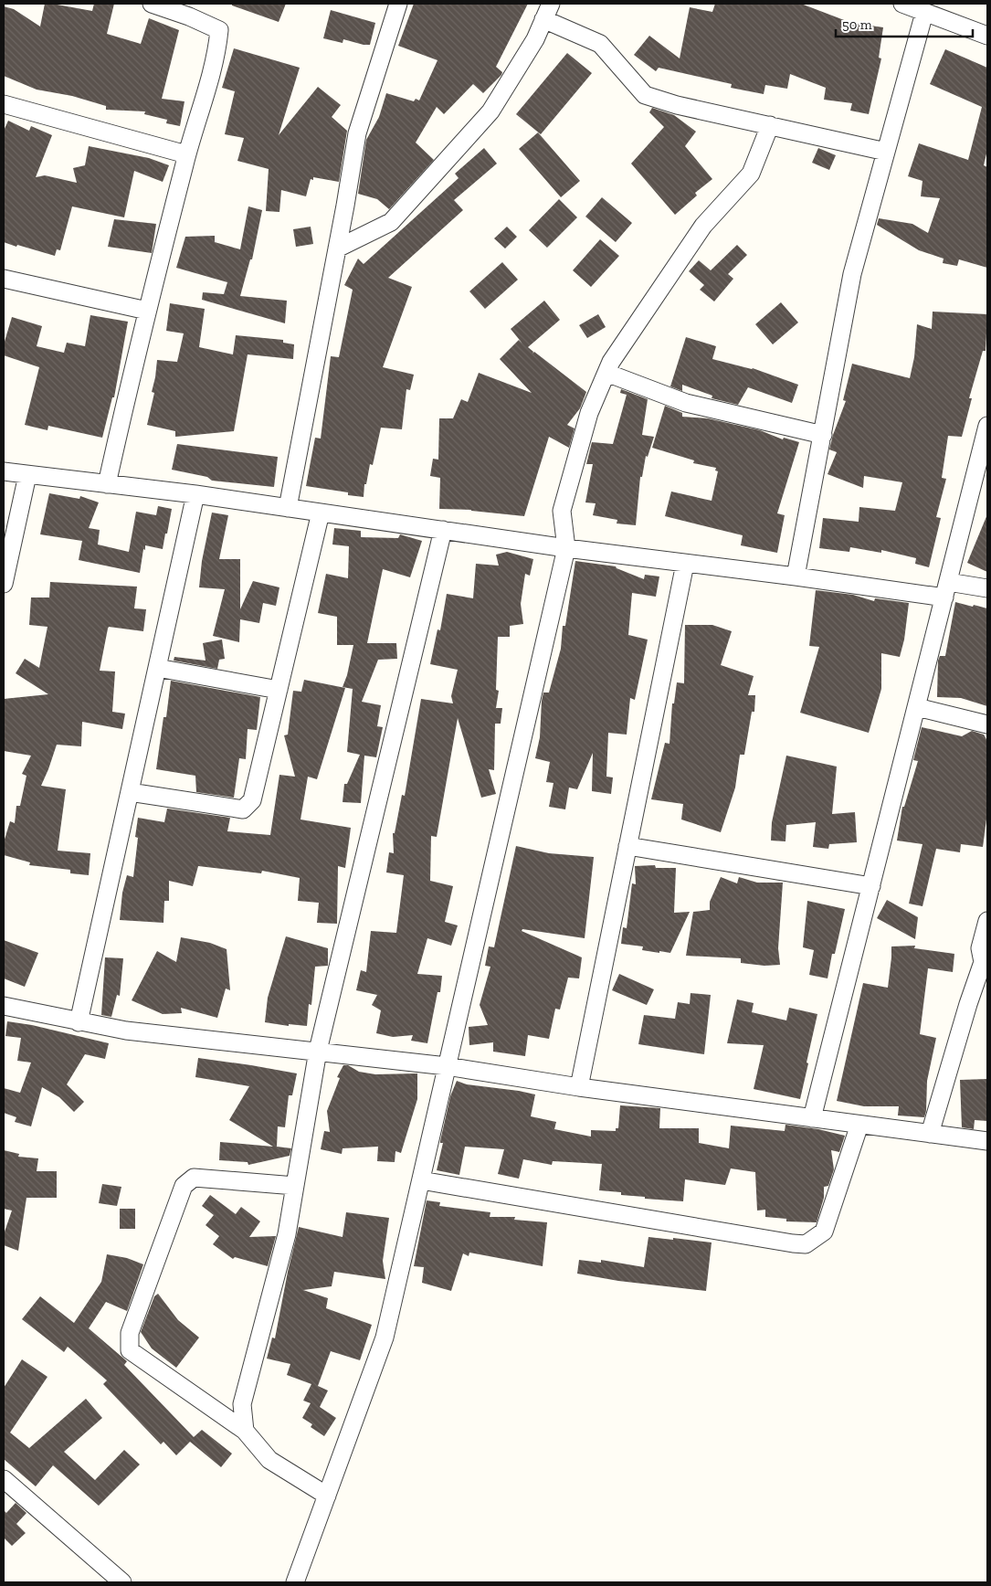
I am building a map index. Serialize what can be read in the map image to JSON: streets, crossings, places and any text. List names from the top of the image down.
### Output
{
  "scale_bar": "50 m"
}
